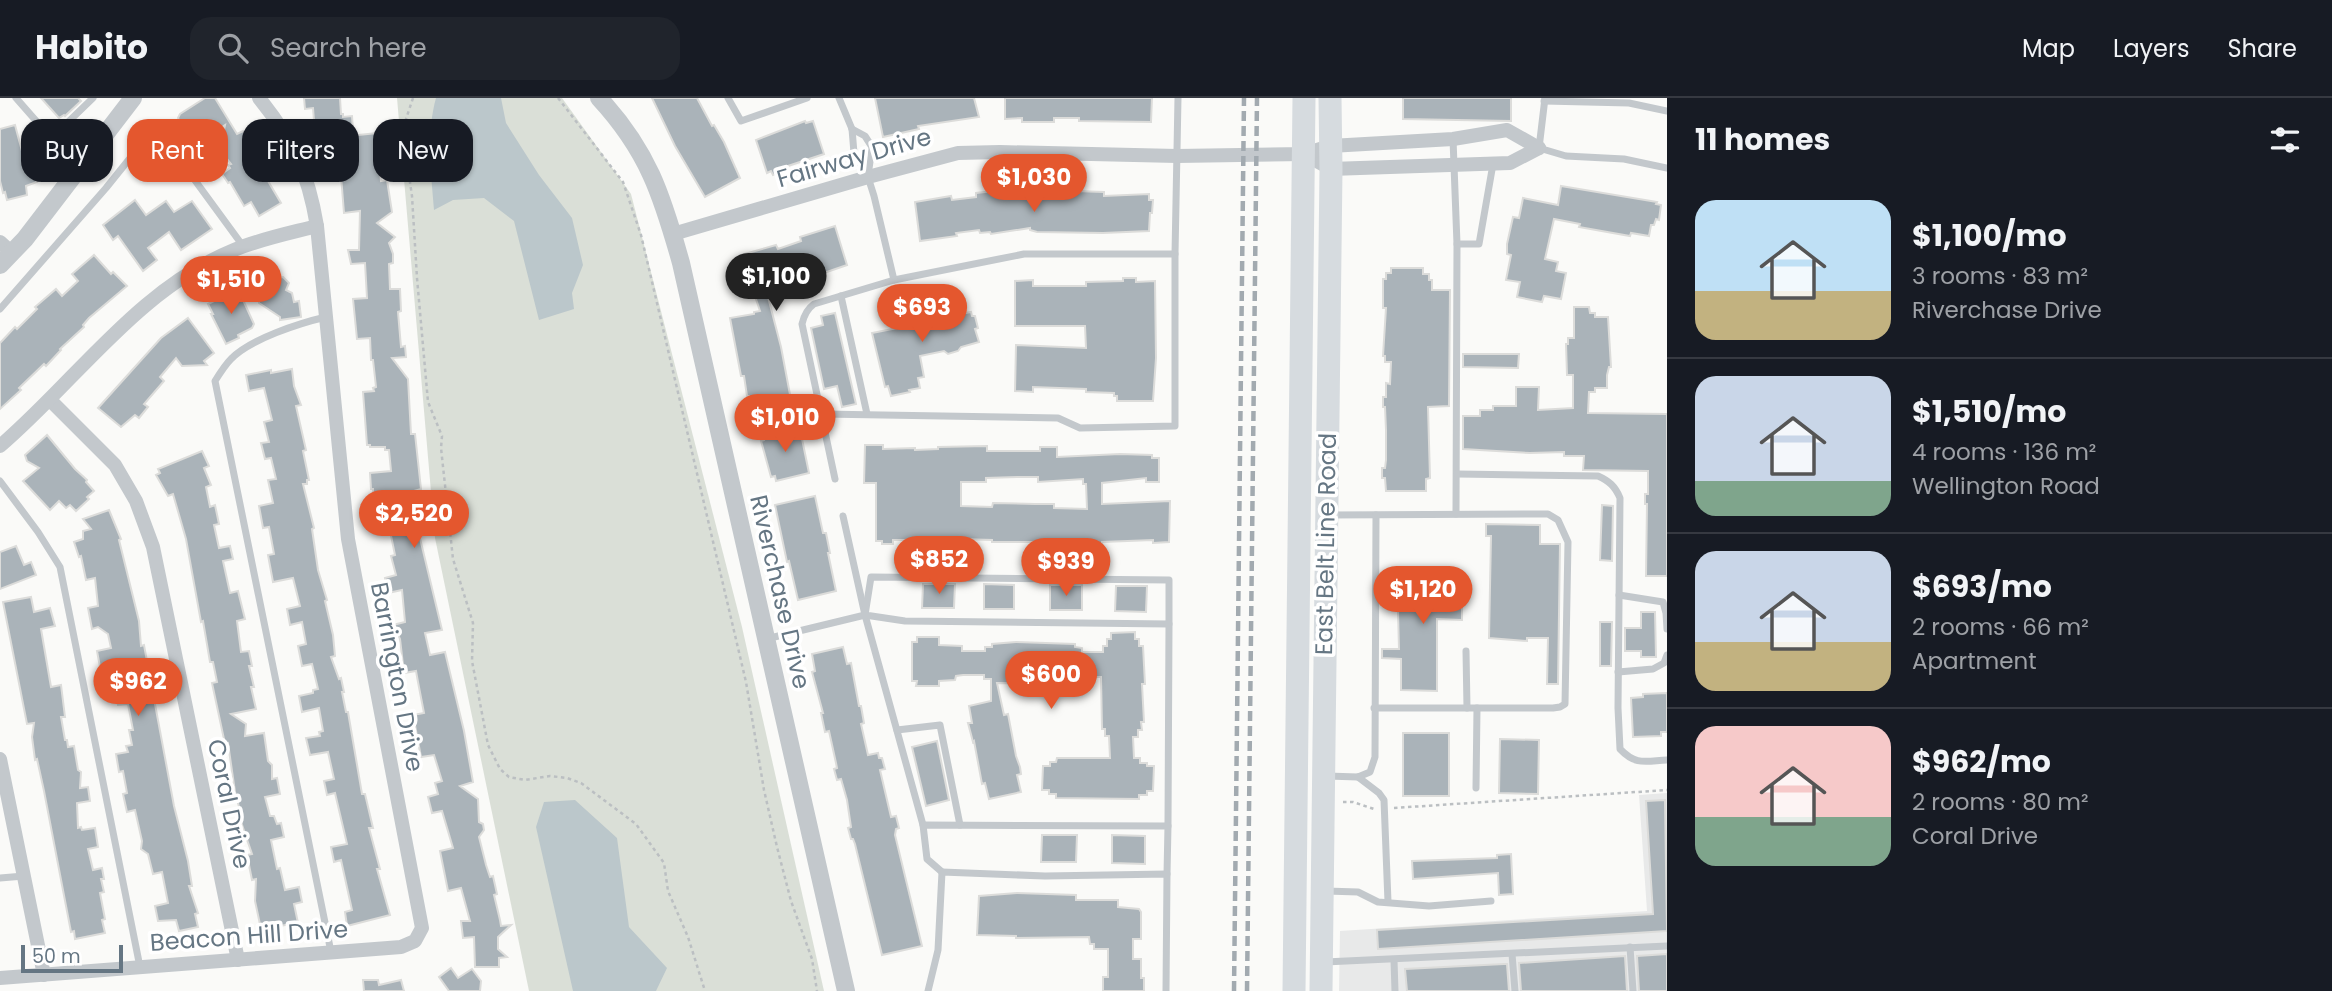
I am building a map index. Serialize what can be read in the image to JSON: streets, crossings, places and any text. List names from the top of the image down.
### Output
{
  "streets": {
    "main road": ["East Belt Line Road"],
    "street": [
      "Fairway Drive",
      "Riverchase Drive",
      "Barrington Drive",
      "Coral Drive",
      "Beacon Hill Drive"
    ]
  },
  "crossings": [
    ["Fairway Drive", "East Belt Line Road"],
    ["Fairway Drive", "Riverchase Drive"],
    ["Barrington Drive", "Beacon Hill Drive"],
    ["Coral Drive", "Beacon Hill Drive"]
  ],
  "scale_bar": "50 m",
  "page": {
    "header": "Habito",
    "search": "Search here",
    "nav": ["Map", "Layers", "Share"],
    "heading": "11 homes",
    "chip": [
      "Buy",
      "Rent",
      "Filters",
      "New"
    ],
    "price": [
      "$1,030",
      "$1,100",
      "$1,510",
      "$693",
      "$1,010",
      "$2,520",
      "$852",
      "$939",
      "$1,120",
      "$600",
      "$962"
    ],
    "list": [
      {
        "name": "$1,100/mo",
        "note": "3 rooms · 83 m² · Riverchase Drive"
      },
      {
        "name": "$1,510/mo",
        "note": "4 rooms · 136 m² · Wellington Road"
      },
      {
        "name": "$693/mo",
        "note": "2 rooms · 66 m² · Apartment"
      },
      {
        "name": "$962/mo",
        "note": "2 rooms · 80 m² · Coral Drive"
      }
    ],
    "scale": "50 m"
  }
}
